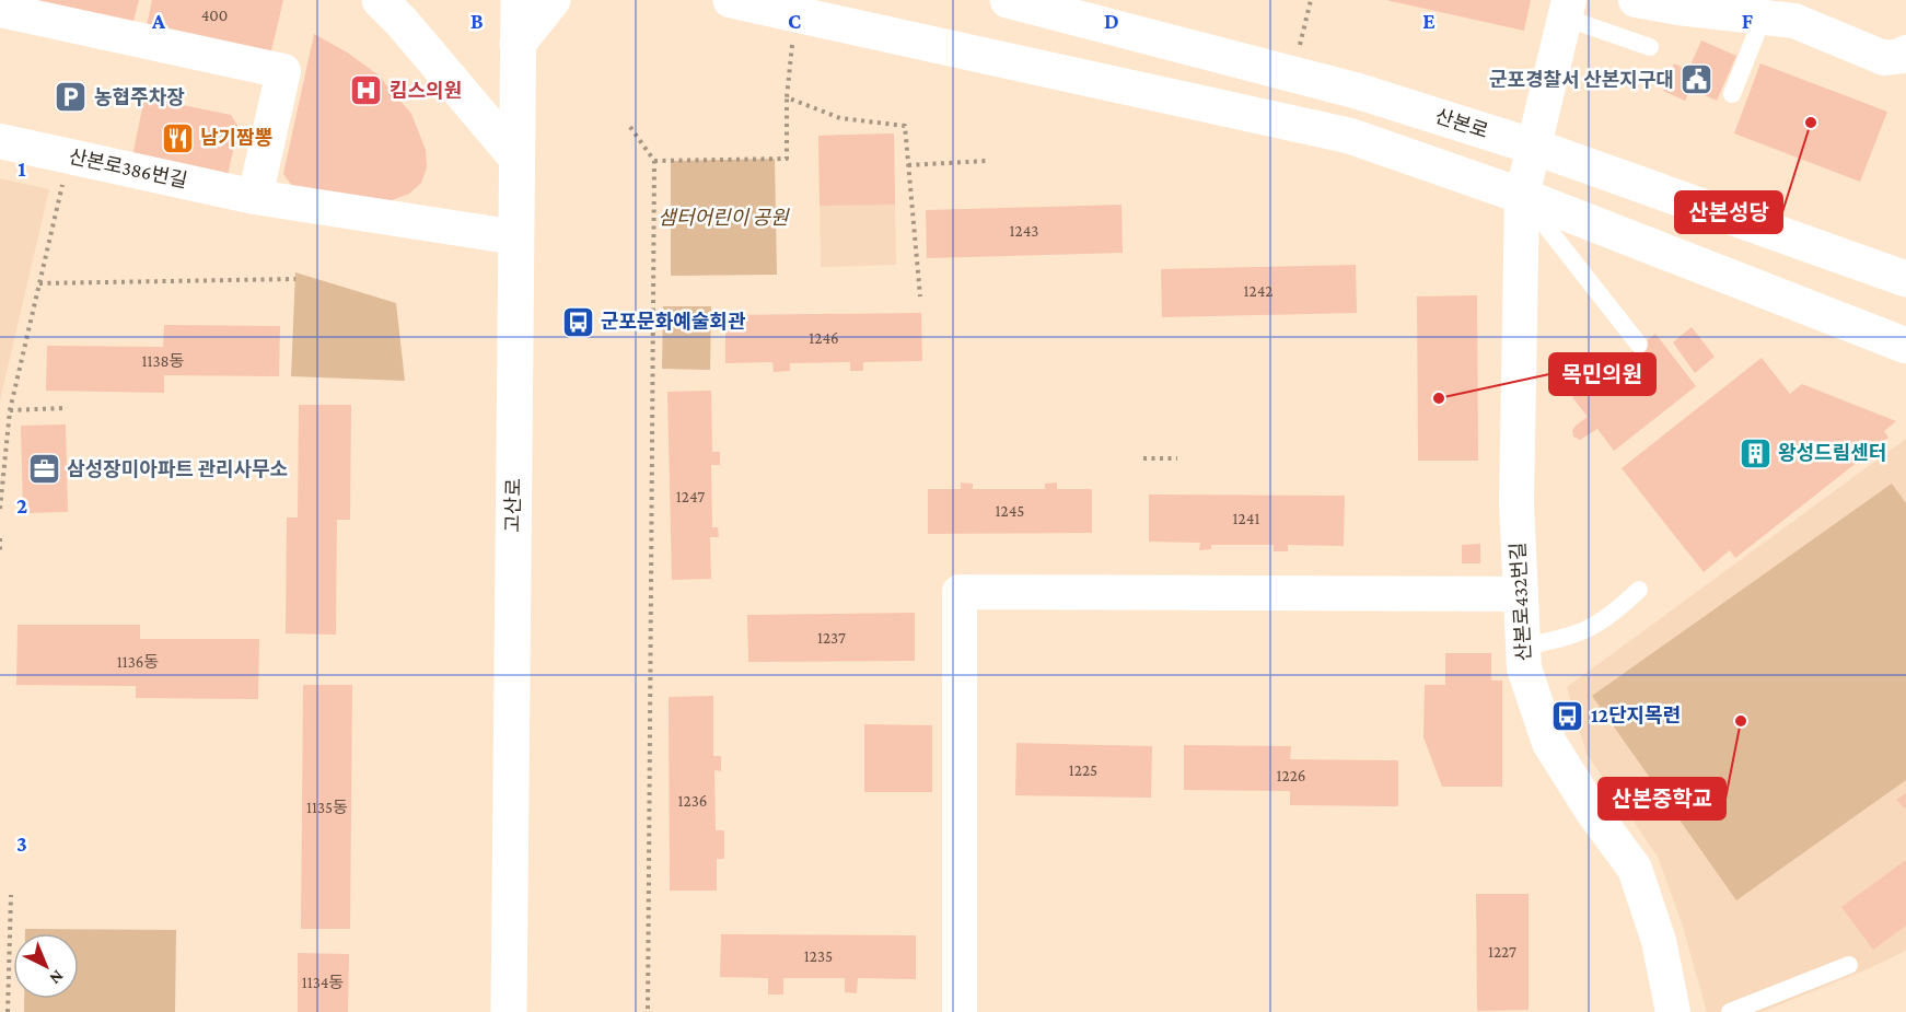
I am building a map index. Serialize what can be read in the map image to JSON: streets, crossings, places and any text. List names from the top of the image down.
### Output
{
  "streets": {
    "street": [
      "산본로",
      "산본로386번길",
      "고산로",
      "산본로432번길"
    ]
  },
  "crossings": [
    ["산본로", "산본로432번길"],
    ["산본로386번길", "고산로"]
  ],
  "parks": ["샘터어린이 공원"],
  "places": {
    "public building": ["군포경찰서 산본지구대"],
    "hospital": ["킴스의원"],
    "parking": ["농협주차장"],
    "other": ["산본성당", "목민의원", "산본중학교"],
    "restaurant": ["남기짬뽕"],
    "bus stop": ["군포문화예술회관", "12단지목련"],
    "building": ["왕성드림센터"],
    "office": ["삼성장미아파트 관리사무소"]
  },
  "house_numbers": [
    "400",
    "1243",
    "1242",
    "1246",
    "1138동",
    "1247",
    "1245",
    "1241",
    "1237",
    "1136동",
    "1225",
    "1226",
    "1236",
    "1135동",
    "1227",
    "1235",
    "1134동"
  ],
  "north": "bottom right",
  "grid": {
    "columns": [
      "A",
      "B",
      "C",
      "D",
      "E",
      "F"
    ],
    "rows": ["1", "2", "3"]
  }
}
